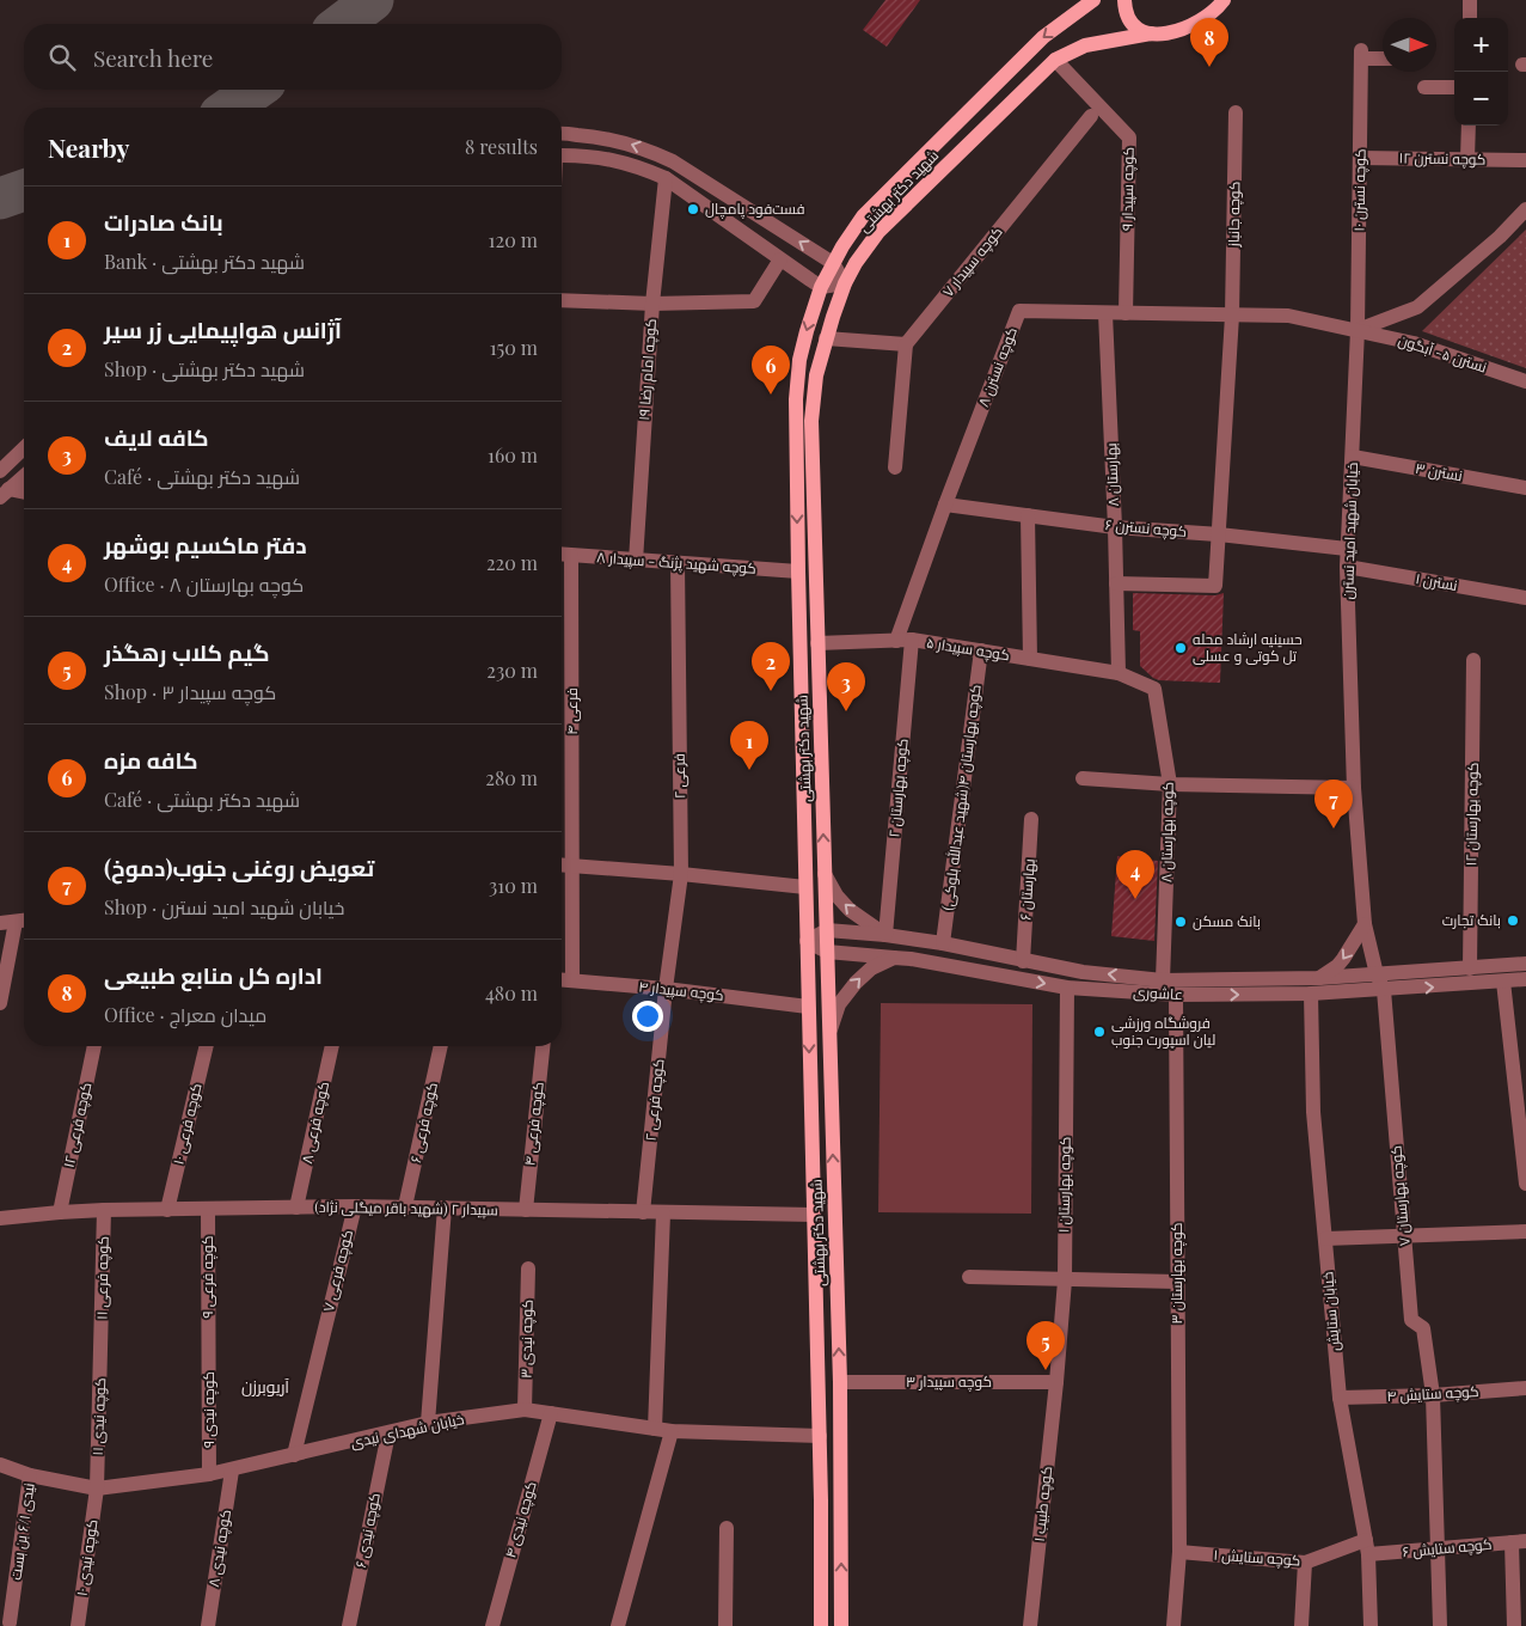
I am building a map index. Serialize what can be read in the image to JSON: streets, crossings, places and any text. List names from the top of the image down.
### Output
{
  "streets": {
    "main road": ["شهید دکتر بهشتی"],
    "street": [
      "کوچه نسترن ۱۲",
      "کوچه سپیدار ۹",
      "کوچه نسترن ۱۰",
      "کوچه جانباز",
      "کوچه سپیدار ۷",
      "نسترن ۵- آبگون",
      "کوچه نسترن ۸",
      "کوچه امام رضا ۱۹",
      "نسترن ۳",
      "بهارستان ۸",
      "کوچه نسترن ۶",
      "خیابان شهید امید نسترن",
      "کوچه شهید پژنگ - سپیدار ۸",
      "نسترن ۱",
      "کوچه سپیدار ۵",
      "فرعی ۴",
      "فرعی ۲",
      "کوچه بهارستان ۲",
      "کوچه بهارستان ۴(شهید عبدالله بلوکی)",
      "کوچه بهارستان ۱۲",
      "کوچه بهارستان ۸",
      "بهارستان ۶",
      "کوچه سپیدار ۴",
      "عاشوری",
      "کوچه فرعی ۲",
      "کوچه فرعی ۸",
      "کوچه فرعی ۶",
      "کوچه فرعی ۱۰",
      "کوچه فرعی ۴",
      "کوچه فرعی ۱۲",
      "کوچه بهارستان ۱",
      "کوچه بهارستان ۷",
      "سپیدار ۲ (شهید باقر میگلی نژاد)",
      "کوچه فرعی ۷",
      "کوچه بهارستان ۳",
      "کوچه فرعی ۹",
      "کوچه فرعی ۱۱",
      "خیابان ستایش",
      "کوچه نیدی ۳",
      "کوچه سپیدار ۳",
      "کوچه ستایش ۴",
      "کوچه نیدی ۹",
      "کوچه نیدی ۱۱",
      "خیابان شهدای نیدی",
      "کوچه طبیب ۱",
      "کوچه نیدی ۴",
      "کوچه نیدی ۶",
      "نیدی ۶/۱ بن بست",
      "کوچه نیدی ۸",
      "کوچه ستایش ۶",
      "کوچه نیدی ۱۰",
      "کوچه ستایش ۱"
    ]
  },
  "crossings": [
    ["کوچه نسترن ۱۲", "کوچه نسترن ۱۰"],
    ["کوچه سپیدار ۹", "شهید دکتر بهشتی"],
    ["کوچه سپیدار ۹", "کوچه نسترن ۸"],
    ["کوچه نسترن ۱۰", "نسترن ۵- آبگون"],
    ["کوچه نسترن ۱۰", "کوچه نسترن ۸"],
    ["کوچه نسترن ۱۰", "خیابان شهید امید نسترن"],
    ["شهید دکتر بهشتی", "کوچه شهید پژنگ - سپیدار ۸"],
    ["شهید دکتر بهشتی", "کوچه سپیدار ۵"],
    ["شهید دکتر بهشتی", "کوچه سپیدار ۴"],
    ["شهید دکتر بهشتی", "عاشوری"],
    ["شهید دکتر بهشتی", "سپیدار ۲ (شهید باقر میگلی نژاد)"],
    ["شهید دکتر بهشتی", "کوچه سپیدار ۳"],
    ["شهید دکتر بهشتی", "خیابان شهدای نیدی"],
    ["کوچه جانباز", "کوچه نسترن ۸"],
    ["کوچه جانباز", "بهارستان ۸"],
    ["کوچه جانباز", "کوچه نسترن ۶"],
    ["نسترن ۵- آبگون", "کوچه نسترن ۸"],
    ["نسترن ۵- آبگون", "خیابان شهید امید نسترن"],
    ["کوچه نسترن ۸", "بهارستان ۸"],
    ["کوچه نسترن ۸", "کوچه نسترن ۶"],
    ["کوچه نسترن ۸", "خیابان شهید امید نسترن"],
    ["کوچه نسترن ۸", "کوچه سپیدار ۵"],
    ["کوچه امام رضا ۱۹", "کوچه شهید پژنگ - سپیدار ۸"],
    ["نسترن ۳", "خیابان شهید امید نسترن"],
    ["بهارستان ۸", "کوچه نسترن ۶"],
    ["بهارستان ۸", "کوچه سپیدار ۵"],
    ["بهارستان ۸", "کوچه بهارستان ۸"],
    ["کوچه نسترن ۶", "خیابان شهید امید نسترن"],
    ["خیابان شهید امید نسترن", "نسترن ۱"],
    ["خیابان شهید امید نسترن", "عاشوری"],
    ["خیابان شهید امید نسترن", "کوچه بهارستان ۷"],
    ["کوچه شهید پژنگ - سپیدار ۸", "فرعی ۴"],
    ["کوچه شهید پژنگ - سپیدار ۸", "فرعی ۲"],
    ["کوچه سپیدار ۵", "کوچه بهارستان ۲"],
    ["کوچه سپیدار ۵", "کوچه بهارستان ۴(شهید عبدالله بلوکی)"],
    ["کوچه سپیدار ۵", "کوچه بهارستان ۸"],
    ["فرعی ۲", "کوچه سپیدار ۴"],
    ["فرعی ۲", "کوچه فرعی ۲"],
    ["کوچه بهارستان ۲", "عاشوری"],
    ["کوچه بهارستان ۴(شهید عبدالله بلوکی)", "عاشوری"],
    ["کوچه بهارستان ۱۲", "عاشوری"],
    ["کوچه بهارستان ۸", "عاشوری"],
    ["بهارستان ۶", "عاشوری"],
    ["کوچه سپیدار ۴", "کوچه فرعی ۲"],
    ["عاشوری", "کوچه بهارستان ۱"],
    ["عاشوری", "کوچه بهارستان ۷"],
    ["عاشوری", "کوچه بهارستان ۳"],
    ["عاشوری", "خیابان ستایش"],
    ["کوچه فرعی ۲", "سپیدار ۲ (شهید باقر میگلی نژاد)"],
    ["کوچه فرعی ۸", "سپیدار ۲ (شهید باقر میگلی نژاد)"],
    ["کوچه فرعی ۶", "سپیدار ۲ (شهید باقر میگلی نژاد)"],
    ["کوچه فرعی ۱۰", "سپیدار ۲ (شهید باقر میگلی نژاد)"],
    ["کوچه فرعی ۴", "سپیدار ۲ (شهید باقر میگلی نژاد)"],
    ["کوچه فرعی ۱۲", "سپیدار ۲ (شهید باقر میگلی نژاد)"],
    ["کوچه بهارستان ۱", "کوچه سپیدار ۳"],
    ["کوچه بهارستان ۱", "کوچه طبیب ۱"],
    ["کوچه بهارستان ۷", "کوچه ستایش ۴"],
    ["سپیدار ۲ (شهید باقر میگلی نژاد)", "کوچه فرعی ۷"],
    ["سپیدار ۲ (شهید باقر میگلی نژاد)", "کوچه فرعی ۹"],
    ["سپیدار ۲ (شهید باقر میگلی نژاد)", "کوچه فرعی ۱۱"],
    ["کوچه فرعی ۷", "خیابان شهدای نیدی"],
    ["کوچه بهارستان ۳", "کوچه ستایش ۱"],
    ["کوچه فرعی ۹", "کوچه نیدی ۹"],
    ["کوچه فرعی ۱۱", "کوچه نیدی ۱۱"],
    ["خیابان ستایش", "کوچه ستایش ۴"],
    ["خیابان ستایش", "کوچه ستایش ۶"],
    ["خیابان ستایش", "کوچه ستایش ۱"],
    ["کوچه نیدی ۳", "خیابان شهدای نیدی"],
    ["کوچه سپیدار ۳", "کوچه طبیب ۱"],
    ["کوچه نیدی ۹", "خیابان شهدای نیدی"],
    ["کوچه نیدی ۱۱", "خیابان شهدای نیدی"],
    ["کوچه نیدی ۱۱", "کوچه نیدی ۱۰"],
    ["خیابان شهدای نیدی", "کوچه نیدی ۴"],
    ["خیابان شهدای نیدی", "کوچه نیدی ۶"],
    ["خیابان شهدای نیدی", "نیدی ۶/۱ بن بست"],
    ["خیابان شهدای نیدی", "کوچه نیدی ۸"],
    ["خیابان شهدای نیدی", "کوچه نیدی ۱۰"],
    ["کوچه ستایش ۶", "کوچه ستایش ۱"]
  ],
  "districts": ["آریو‌برزن"],
  "places": [
    "فست‌فود پامچال",
    "حسینیه ارشاد محله تل کوتی و عسلی",
    "بانک تجارت",
    "بانک مسکن",
    "فروشگاه ورزشی لیان اسپورت جنوب"
  ],
  "north": "right",
  "page": {
    "map_buttons": ["+", "−"],
    "pins": [
      "8",
      "6",
      "2",
      "3",
      "1",
      "7",
      "4",
      "5"
    ],
    "search": "Search here",
    "heading": ["Nearby", "8 results"],
    "list": [
      {
        "mark": "1",
        "name": "بانک صادرات",
        "note": "Bank · شهید دکتر بهشتی",
        "value": "120 m"
      },
      {
        "mark": "2",
        "name": "آژانس هواپیمایی زر سیر",
        "note": "Shop · شهید دکتر بهشتی",
        "value": "150 m"
      },
      {
        "mark": "3",
        "name": "کافه لایف",
        "note": "Café · شهید دکتر بهشتی",
        "value": "160 m"
      },
      {
        "mark": "4",
        "name": "دفتر ماکسیم بوشهر",
        "note": "Office · کوچه بهارستان ۸",
        "value": "220 m"
      },
      {
        "mark": "5",
        "name": "گیم کلاب رهگذر",
        "note": "Shop · کوچه سپیدار ۳",
        "value": "230 m"
      },
      {
        "mark": "6",
        "name": "کافه مزه",
        "note": "Café · شهید دکتر بهشتی",
        "value": "280 m"
      },
      {
        "mark": "7",
        "name": "تعويض روغنی جنوب(دموخ)",
        "note": "Shop · خیابان شهید امید نسترن",
        "value": "310 m"
      },
      {
        "mark": "8",
        "name": "اداره کل منابع طبیعی",
        "note": "Office · میدان معراج",
        "value": "480 m"
      }
    ]
  }
}
